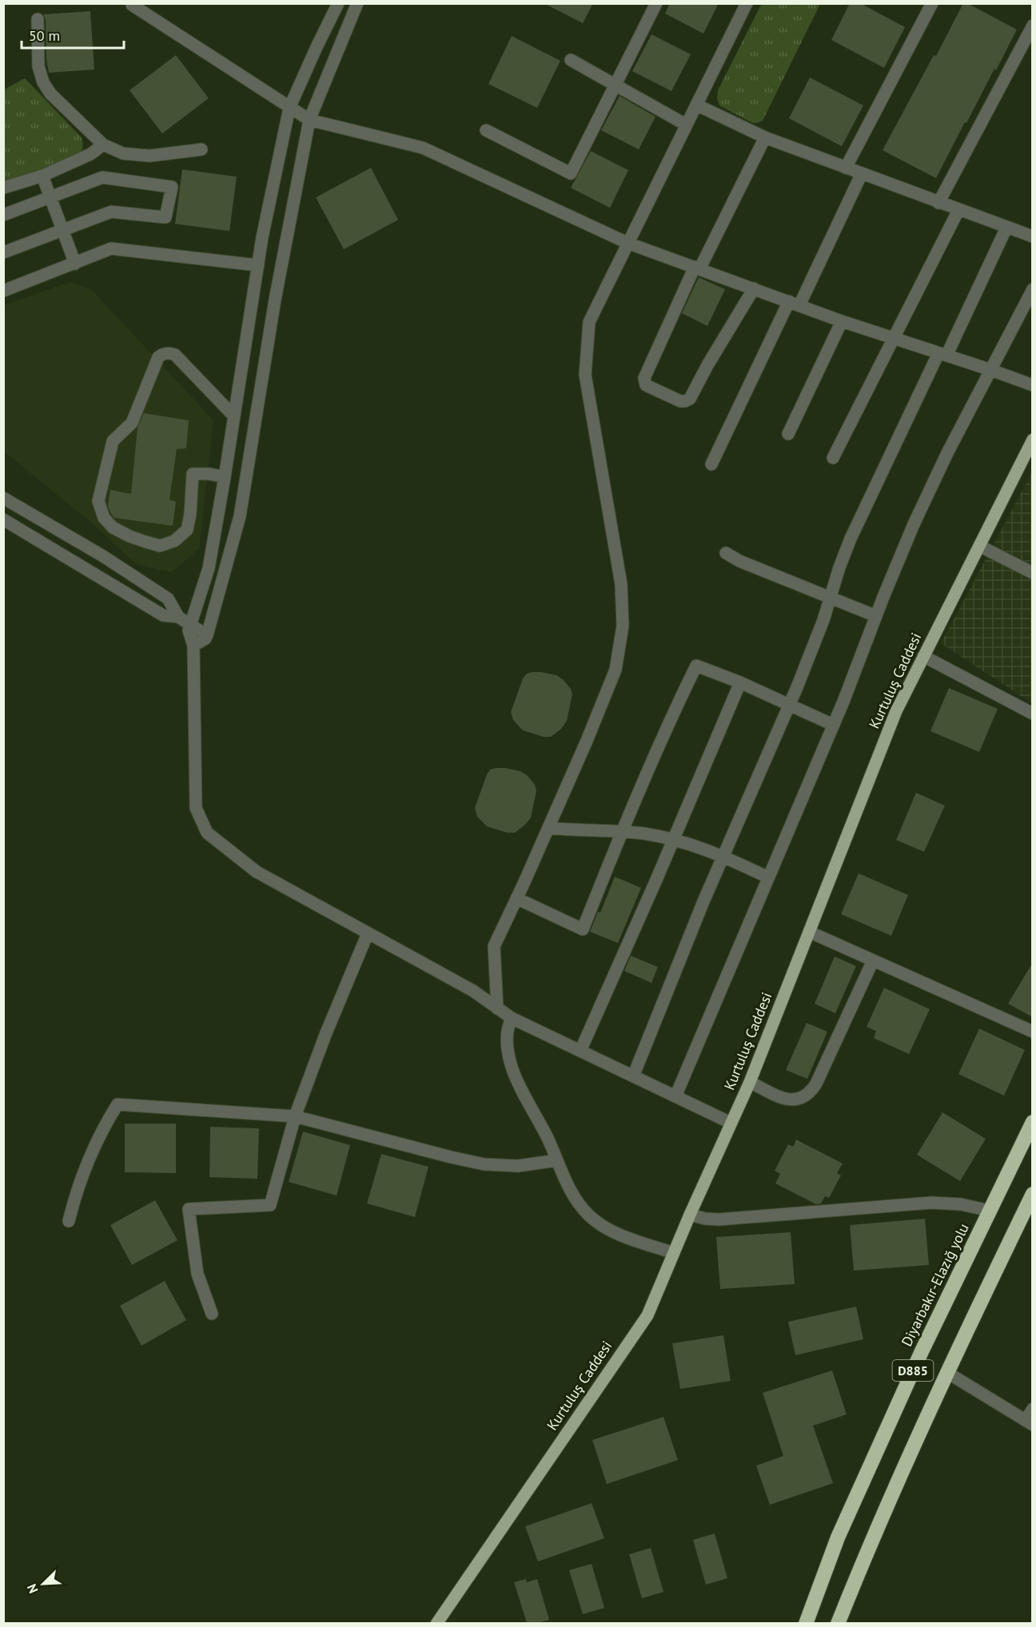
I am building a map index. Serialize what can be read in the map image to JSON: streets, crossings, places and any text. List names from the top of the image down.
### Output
{
  "streets": {
    "highway": ["Diyarbakır-Elazığ yolu", "D885"],
    "main road": ["Kurtuluş Caddesi"]
  },
  "scale_bar": "50 m",
  "north": "bottom left"
}
